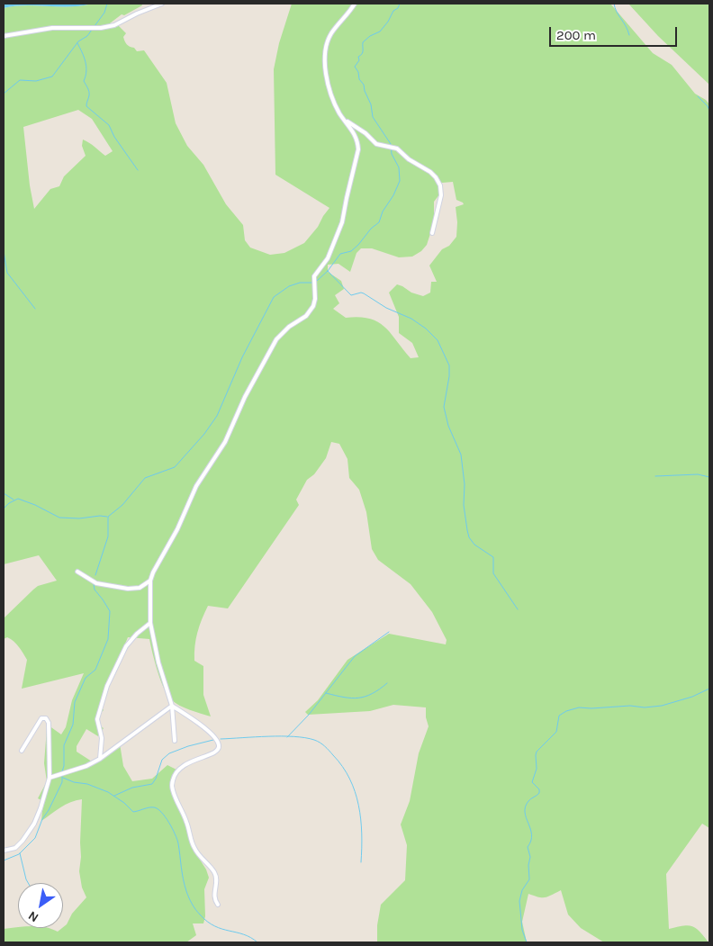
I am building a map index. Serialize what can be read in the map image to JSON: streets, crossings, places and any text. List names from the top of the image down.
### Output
{
  "scale_bar": "200 m",
  "north": "bottom left"
}
